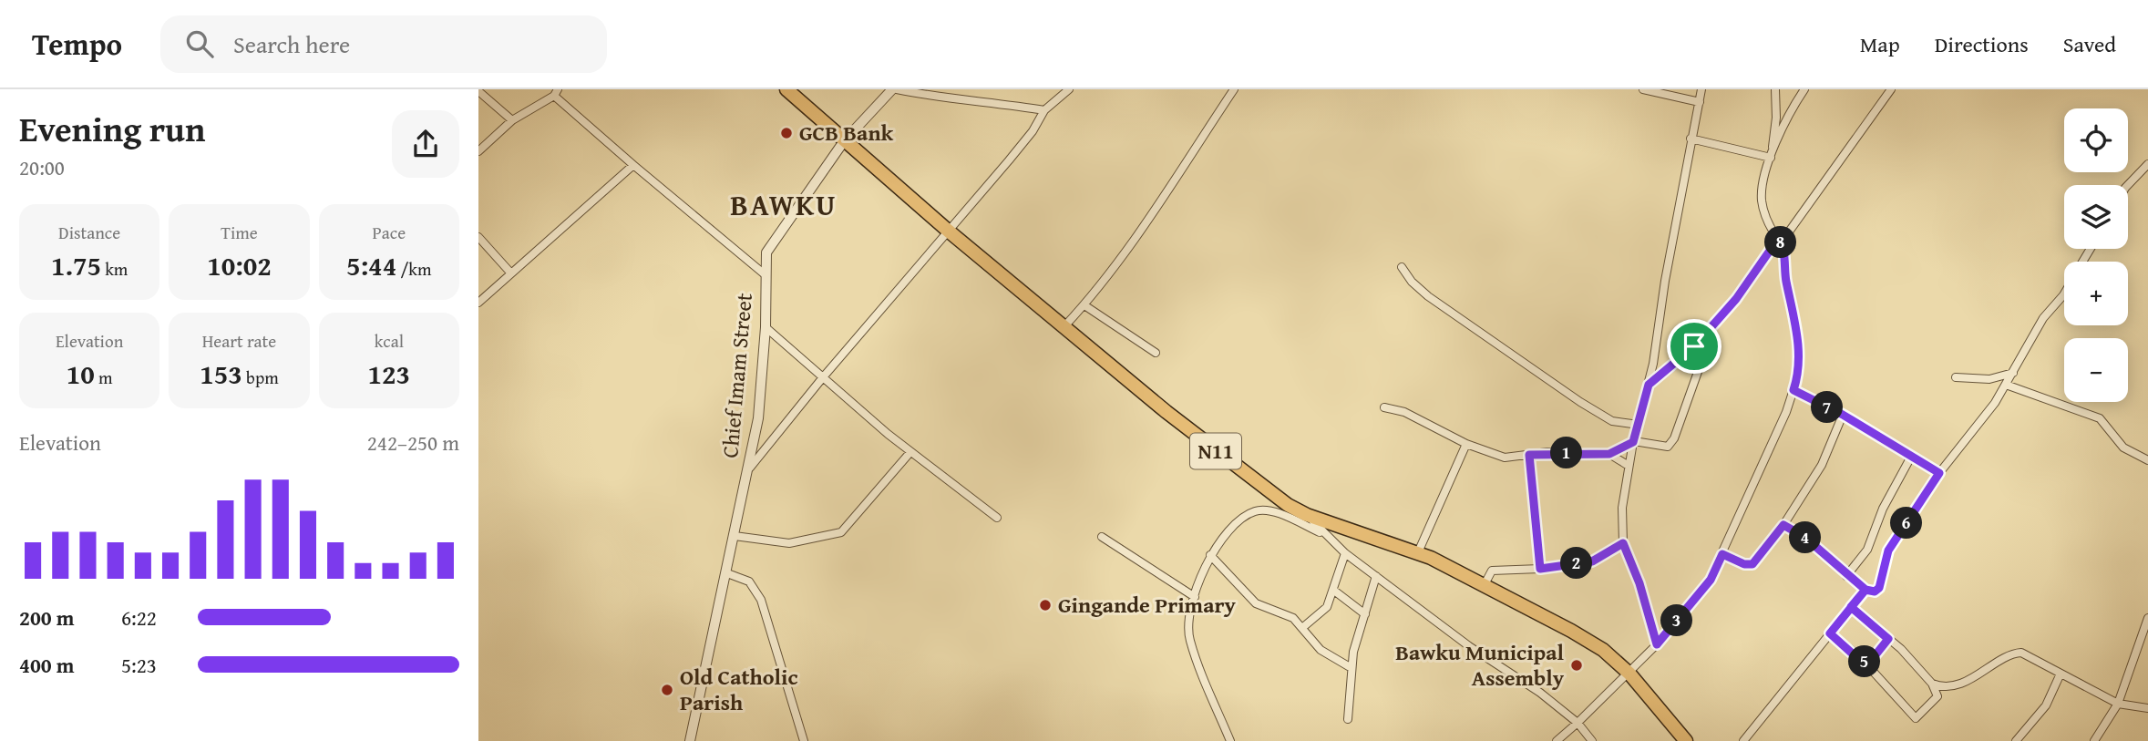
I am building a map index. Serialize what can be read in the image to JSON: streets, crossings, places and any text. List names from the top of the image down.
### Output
{
  "streets": {
    "highway": ["N11"],
    "street": ["Chief Imam Street"]
  },
  "crossings": [
    ["Chief Imam Street", "N11"]
  ],
  "districts": ["BAWKU"],
  "places": [
    "GCB Bank",
    "Gingande Primary",
    "Bawku Municipal Assembly",
    "Old Catholic Parish"
  ],
  "page": {
    "header": "Tempo",
    "search": "Search here",
    "nav": ["Map", "Directions", "Saved"],
    "heading": ["Evening run", "20:00"],
    "map_buttons": ["+", "−"],
    "stats": [
      ["Distance", "1.75 km"],
      ["Time", "10:02"],
      ["Pace", "5:44 /km"],
      ["Elevation", "10 m"],
      ["Heart rate", "153 bpm"],
      ["kcal", "123"]
    ],
    "pins": [
      "8",
      "7",
      "1",
      "6",
      "4",
      "2",
      "3",
      "5"
    ],
    "chart": ["Elevation", "242–250 m"],
    "list": [
      {
        "name": "200 m",
        "note": "6:22"
      },
      {
        "name": "400 m",
        "note": "5:23"
      }
    ]
  }
}
